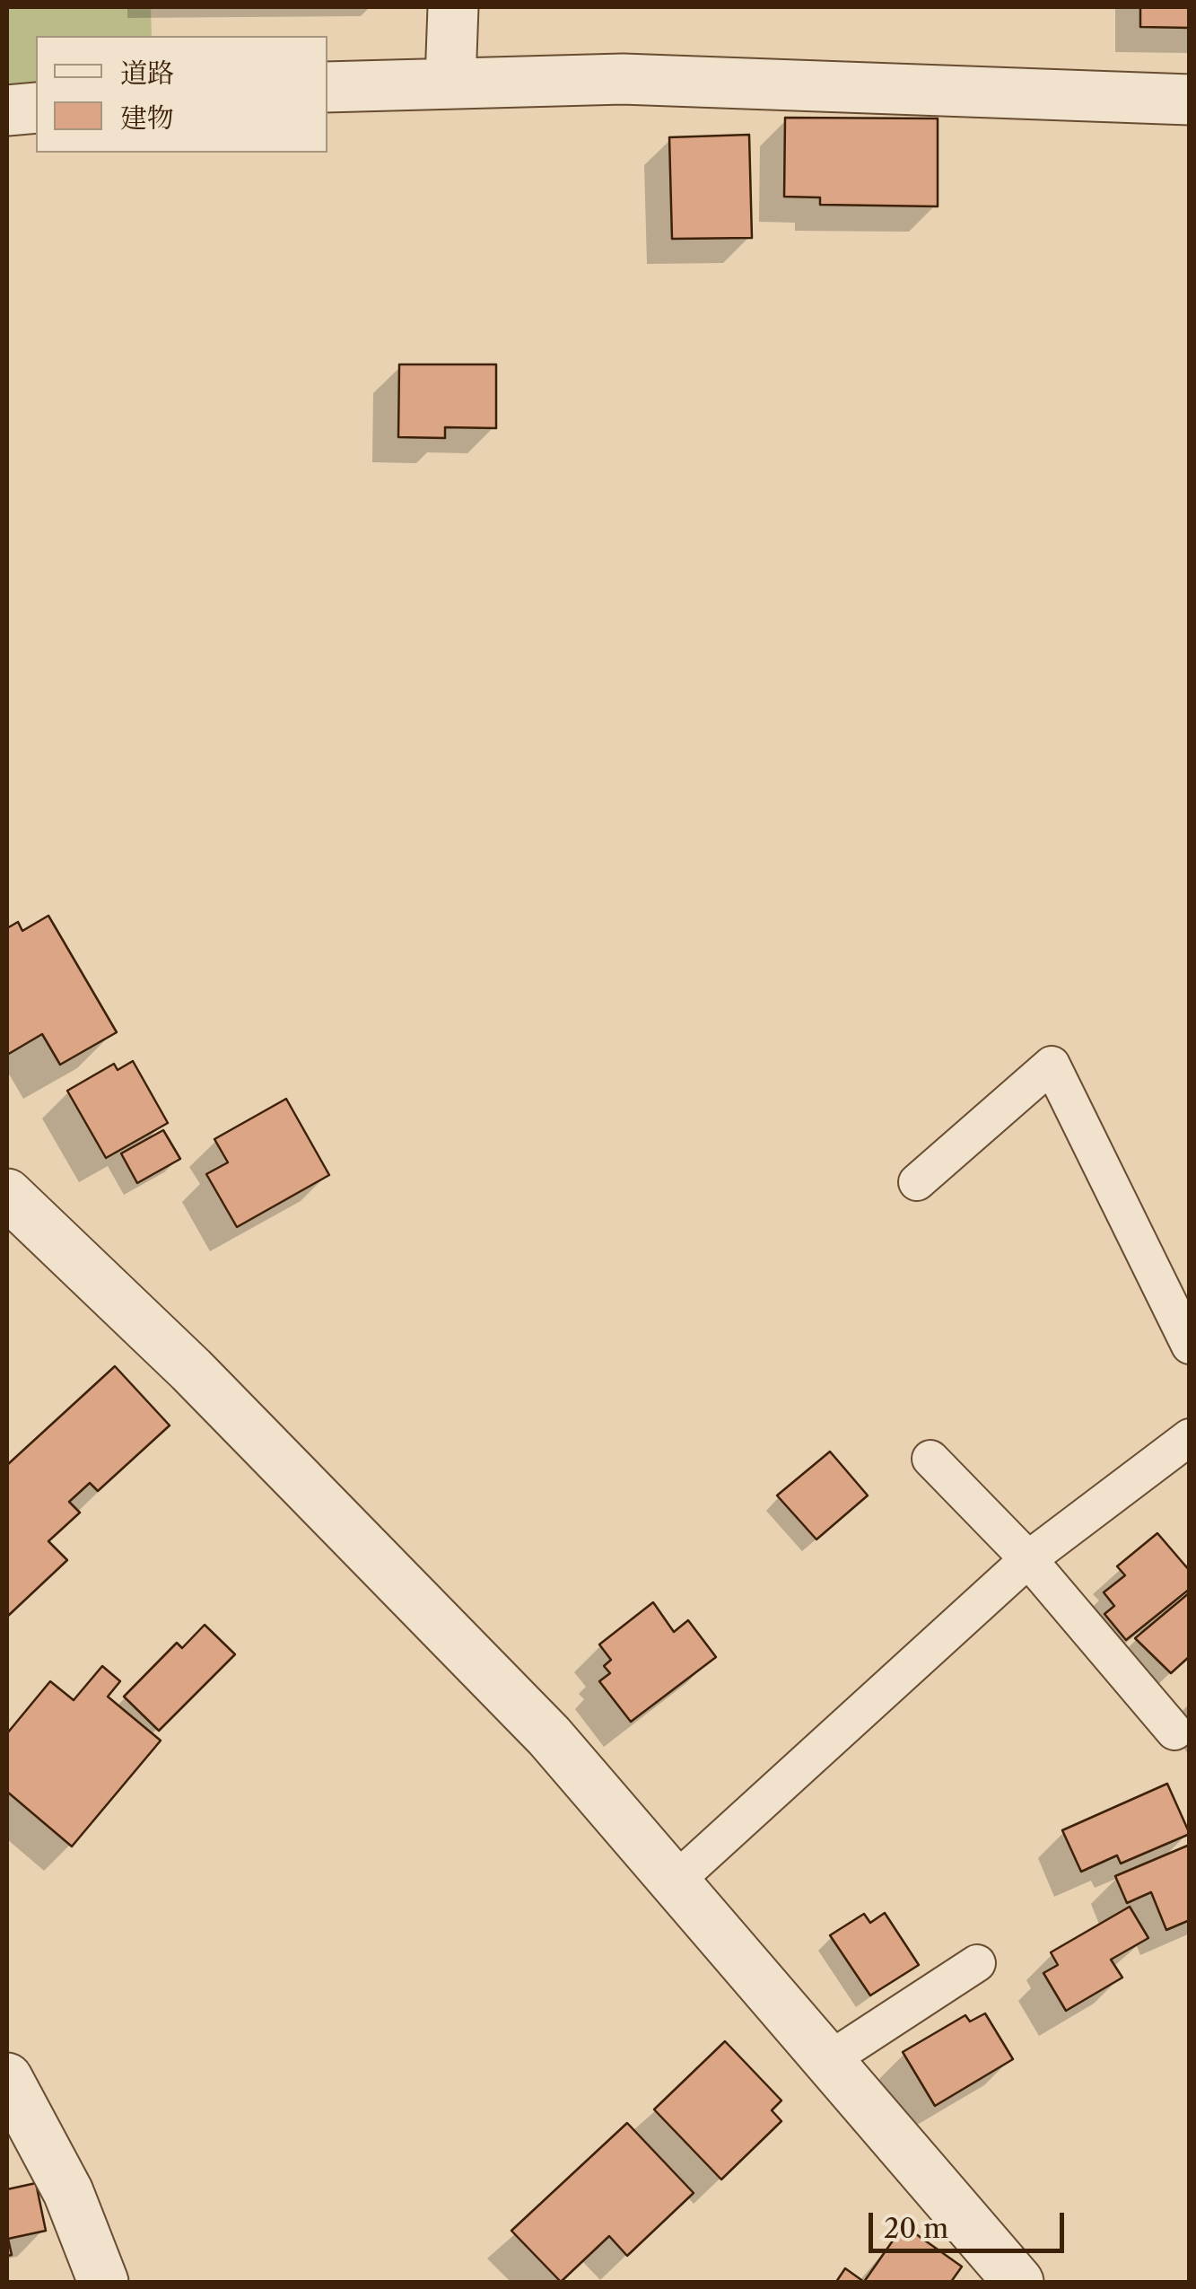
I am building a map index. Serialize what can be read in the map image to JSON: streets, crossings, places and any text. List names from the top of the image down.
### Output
{
  "legend": ["道路", "建物"],
  "scale_bar": "20 m"
}
